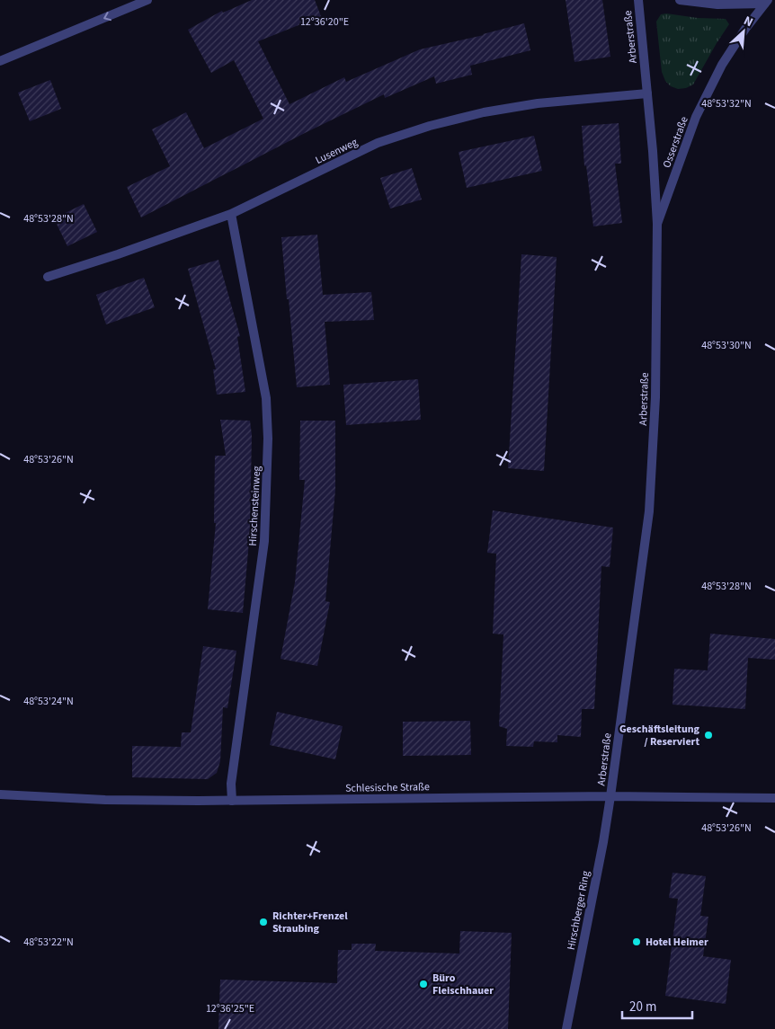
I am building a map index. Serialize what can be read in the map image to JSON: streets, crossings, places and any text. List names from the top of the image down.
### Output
{
  "streets": {
    "street": [
      "Arberstraße",
      "Osserstraße",
      "Lusenweg",
      "Hirschensteinweg",
      "Schlesische Straße",
      "Hirschberger Ring"
    ]
  },
  "crossings": [
    ["Arberstraße", "Osserstraße"],
    ["Arberstraße", "Lusenweg"],
    ["Arberstraße", "Schlesische Straße"],
    ["Arberstraße", "Hirschberger Ring"],
    ["Lusenweg", "Hirschensteinweg"],
    ["Hirschensteinweg", "Schlesische Straße"],
    ["Schlesische Straße", "Hirschberger Ring"]
  ],
  "places": [
    "Geschäftsleitung / Reserviert",
    "Richter+Frenzel Straubing",
    "Hotel Heimer",
    "Büro Fleischhauer"
  ],
  "scale_bar": "20 m",
  "north": "top right",
  "coordinates": [
    "12°36'20\"E",
    "48°53'32\"N",
    "48°53'28\"N",
    "48°53'30\"N",
    "48°53'26\"N",
    "48°53'24\"N",
    "48°53'22\"N",
    "12°36'25\"E"
  ]
}
